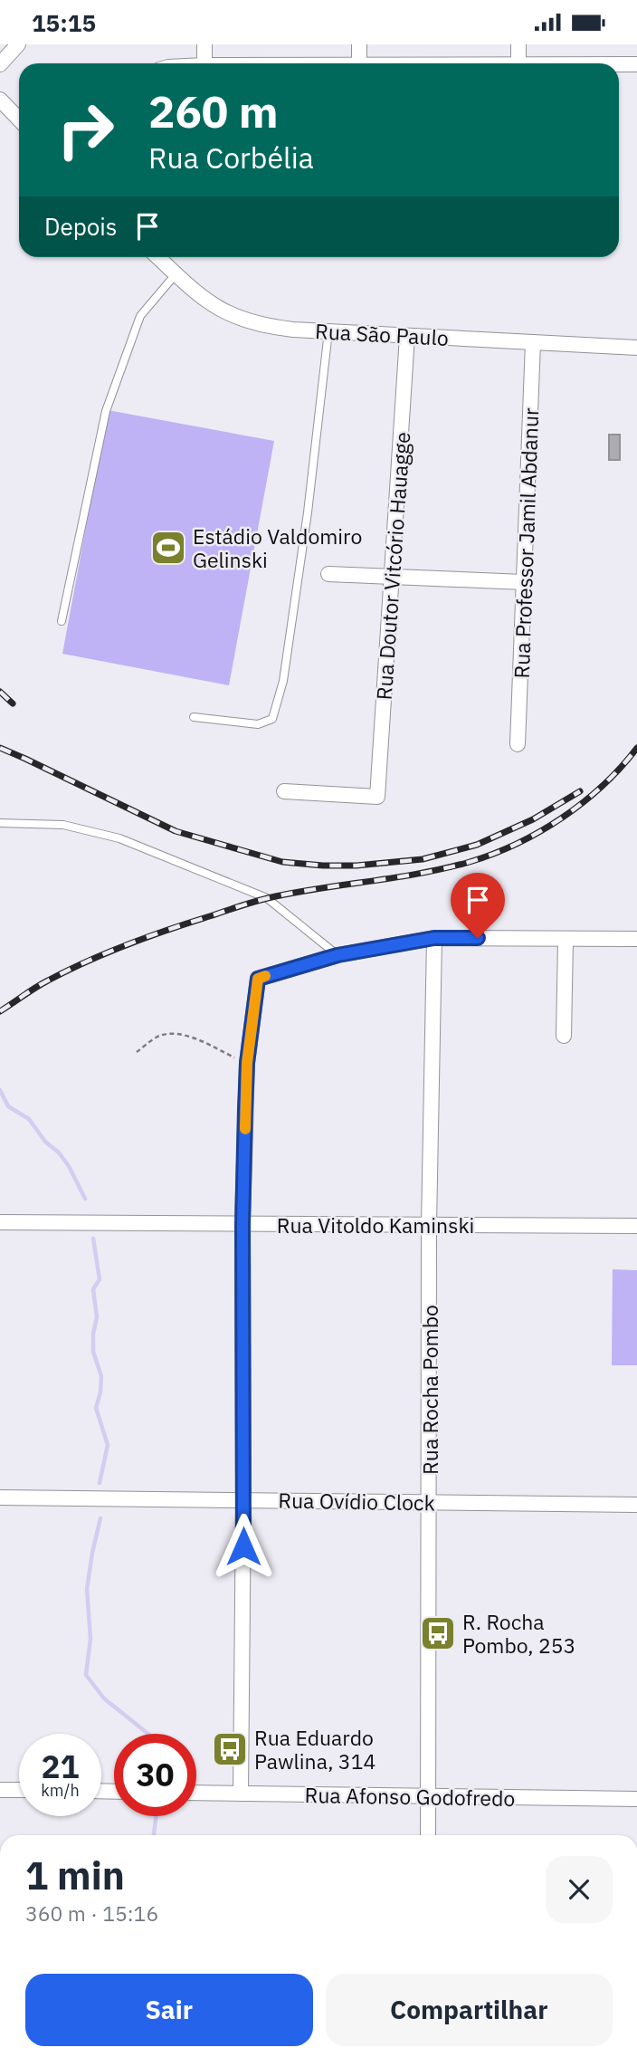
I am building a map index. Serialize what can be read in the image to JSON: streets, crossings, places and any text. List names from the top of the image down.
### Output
{
  "streets": {
    "street": [
      "Rua São Paulo",
      "Rua Professor Jamil Abdanur",
      "Rua Doutor Vitcório Hauagge",
      "Rua Vitoldo Kaminski",
      "Rua Rocha Pombo",
      "Rua Ovídio Clock",
      "Rua Afonso Godofredo"
    ]
  },
  "crossings": [
    ["Rua São Paulo", "Rua Professor Jamil Abdanur"],
    ["Rua São Paulo", "Rua Doutor Vitcório Hauagge"],
    ["Rua Vitoldo Kaminski", "Rua Rocha Pombo"],
    ["Rua Rocha Pombo", "Rua Ovídio Clock"],
    ["Rua Rocha Pombo", "Rua Afonso Godofredo"]
  ],
  "places": {
    "sports": ["Estádio Valdomiro Gelinski"],
    "bus stop": ["R. Rocha Pombo, 253", "Rua Eduardo Pawlina, 314"]
  },
  "page": {
    "status": "15:15",
    "turn": ["260 m", "Rua Corbélia"],
    "then": "Depois",
    "speed": "21 km/h",
    "limit": "30",
    "heading": ["1 min", "360 m · 15:16"],
    "buttons": ["Sair", "Compartilhar"]
  }
}
